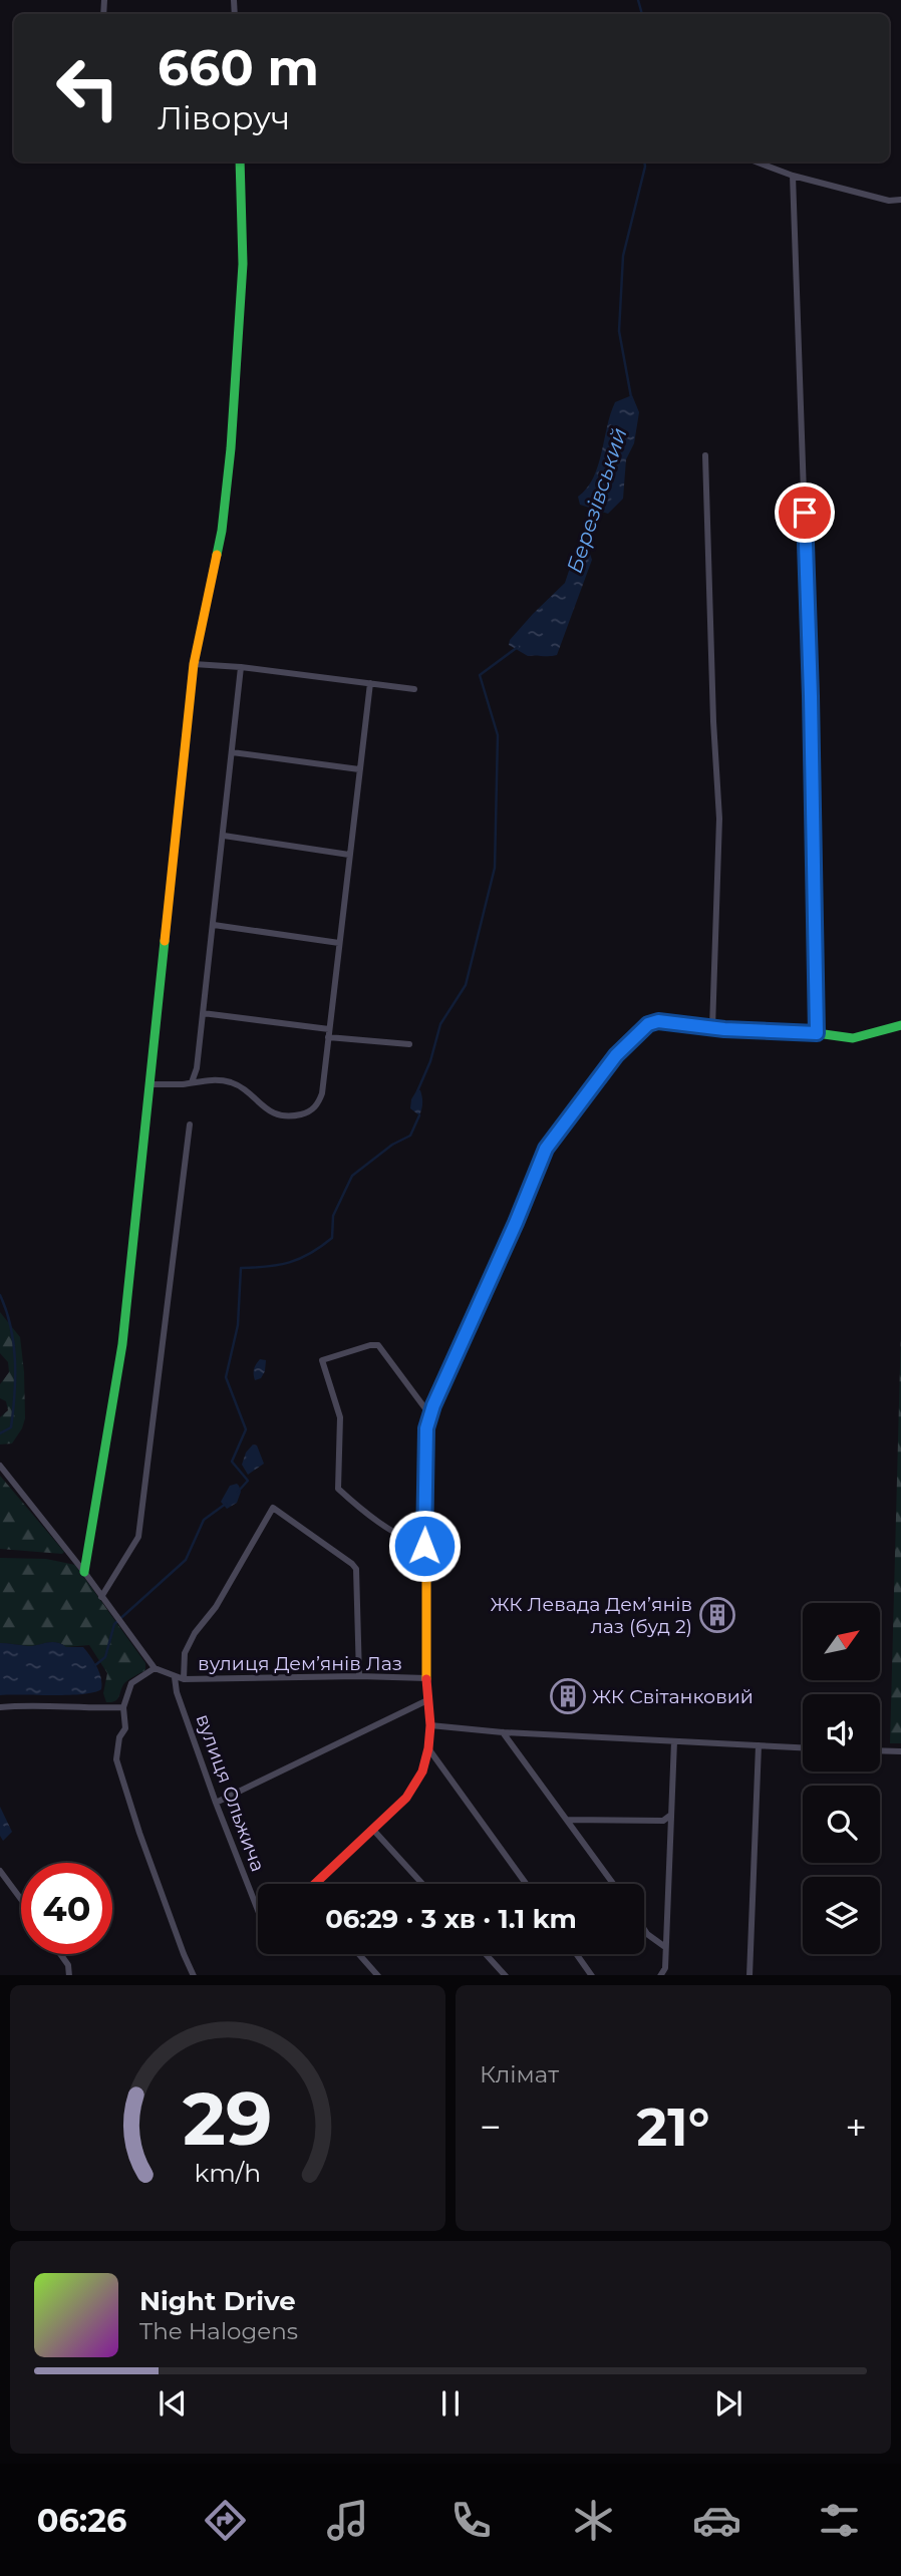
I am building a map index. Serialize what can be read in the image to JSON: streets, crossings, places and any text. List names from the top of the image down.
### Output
{
  "streets": {
    "street": ["вулиця Демʼянів Лаз", "вулиця Ольжича"]
  },
  "crossings": [
    ["вулиця Демʼянів Лаз", "вулиця Ольжича"]
  ],
  "water": ["Березівський"],
  "places": {
    "building": ["ЖК Левада Дем’янів лаз (буд 2)", "ЖК Світанковий"]
  },
  "north": "top right",
  "page": {
    "turn": ["660 m", "Ліворуч"],
    "limit": "40",
    "trip": "06:29 · 3 хв · 1.1 km",
    "tile": "Клімат",
    "heat": ["−", "21°", "+"],
    "song": ["Night Drive", "The Halogens"],
    "tabs": "06:26",
    "gauge": ["29", "km/h"]
  }
}
